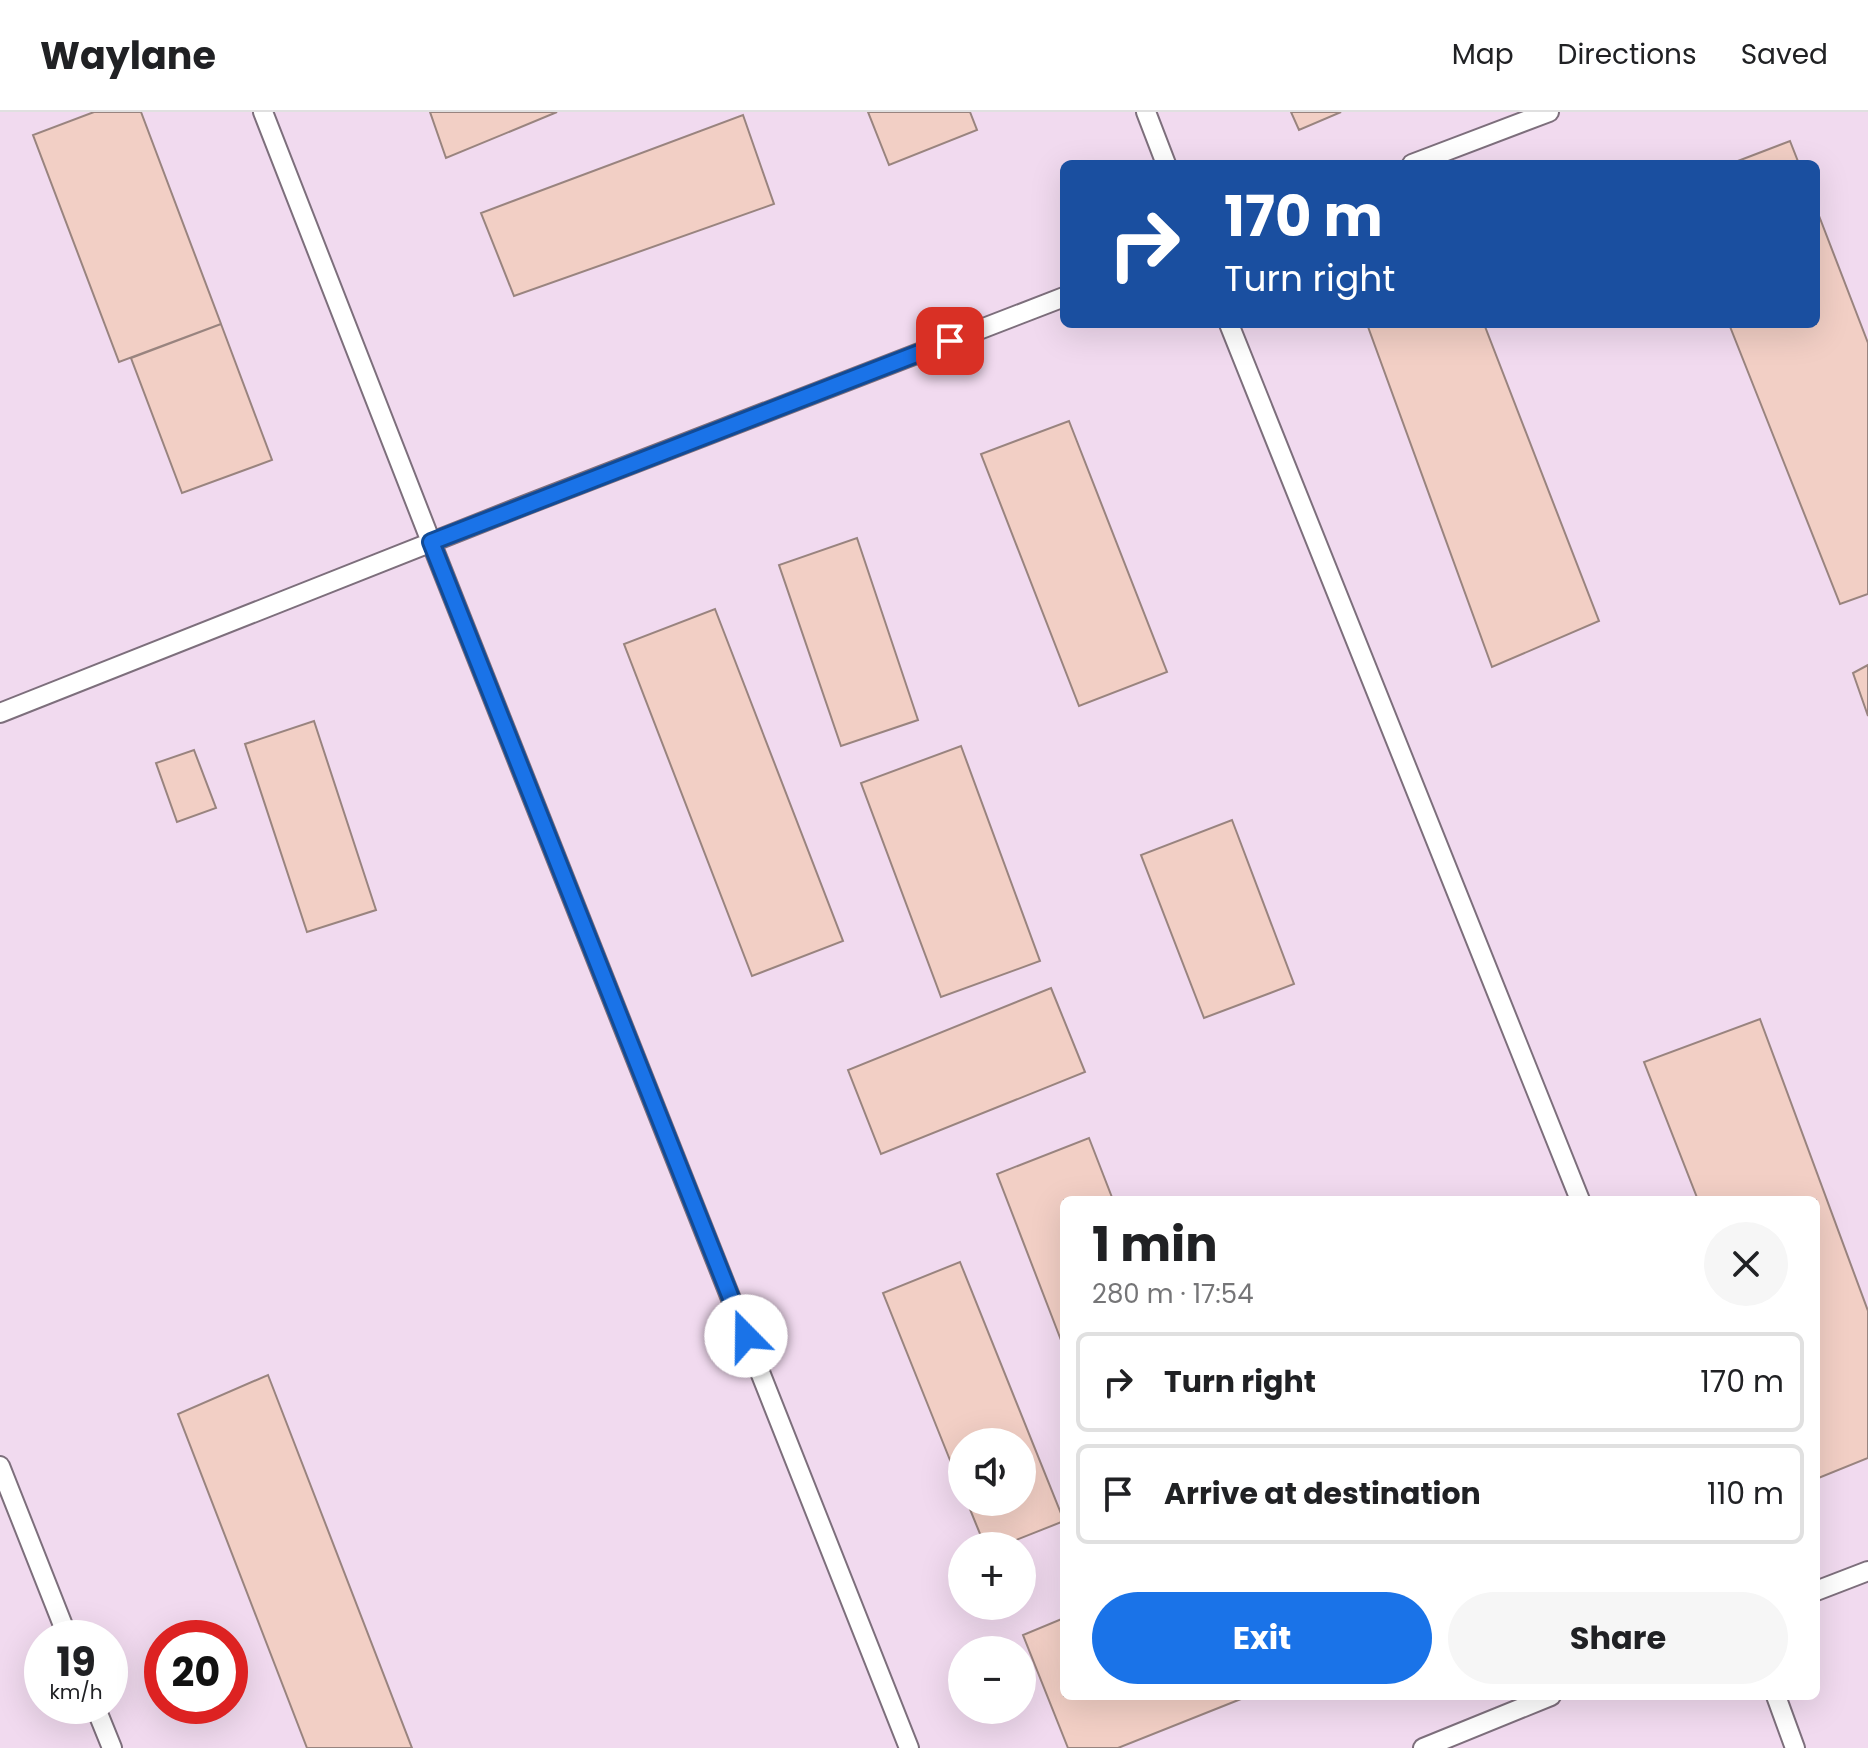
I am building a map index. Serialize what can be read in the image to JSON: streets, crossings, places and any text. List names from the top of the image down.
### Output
{
  "page": {
    "header": "Waylane",
    "nav": ["Map", "Directions", "Saved"],
    "turn": ["170 m", "Turn right"],
    "heading": ["1 min", "280 m · 17:54"],
    "list": [
      {
        "name": "Turn right",
        "value": "170 m"
      },
      {
        "name": "Arrive at destination",
        "value": "110 m"
      }
    ],
    "map_buttons": ["+", "−"],
    "buttons": ["Exit", "Share"],
    "speed": "19 km/h",
    "limit": "20"
  }
}
